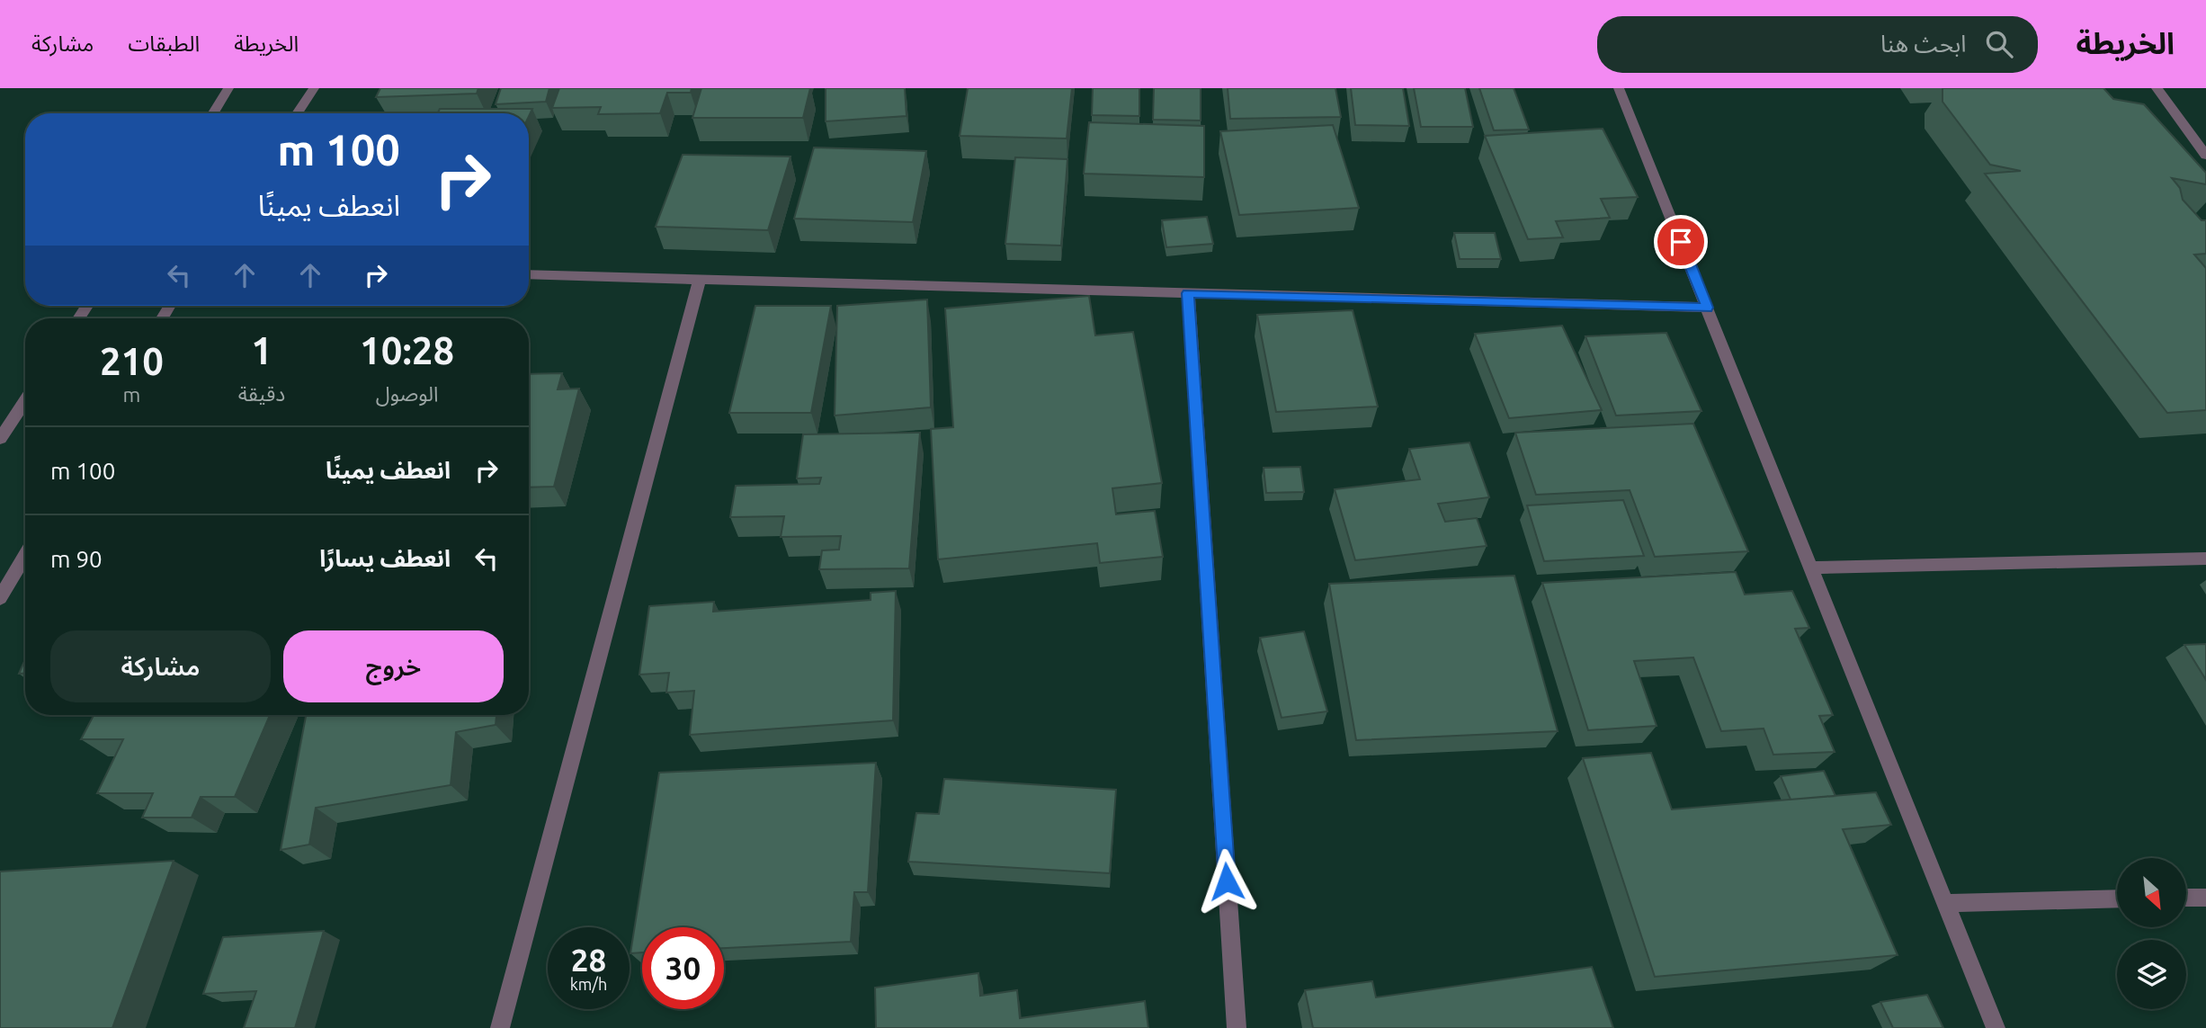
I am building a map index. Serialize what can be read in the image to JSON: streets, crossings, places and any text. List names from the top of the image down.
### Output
{
  "north": "bottom right",
  "page": {
    "header": "الخريطة",
    "search": "ابحث هنا",
    "nav": ["الخريطة", "الطبقات", "مشاركة"],
    "turn": ["100 m", "انعطف يمينًا"],
    "eta": [
      "10:28",
      "الوصول",
      "1",
      "دقيقة",
      "210",
      "m"
    ],
    "list": [
      {
        "name": "انعطف يمينًا",
        "value": "100 m"
      },
      {
        "name": "انعطف يسارًا",
        "value": "90 m"
      }
    ],
    "buttons": ["خروج", "مشاركة"],
    "speed": "28 km/h",
    "limit": "30"
  }
}
